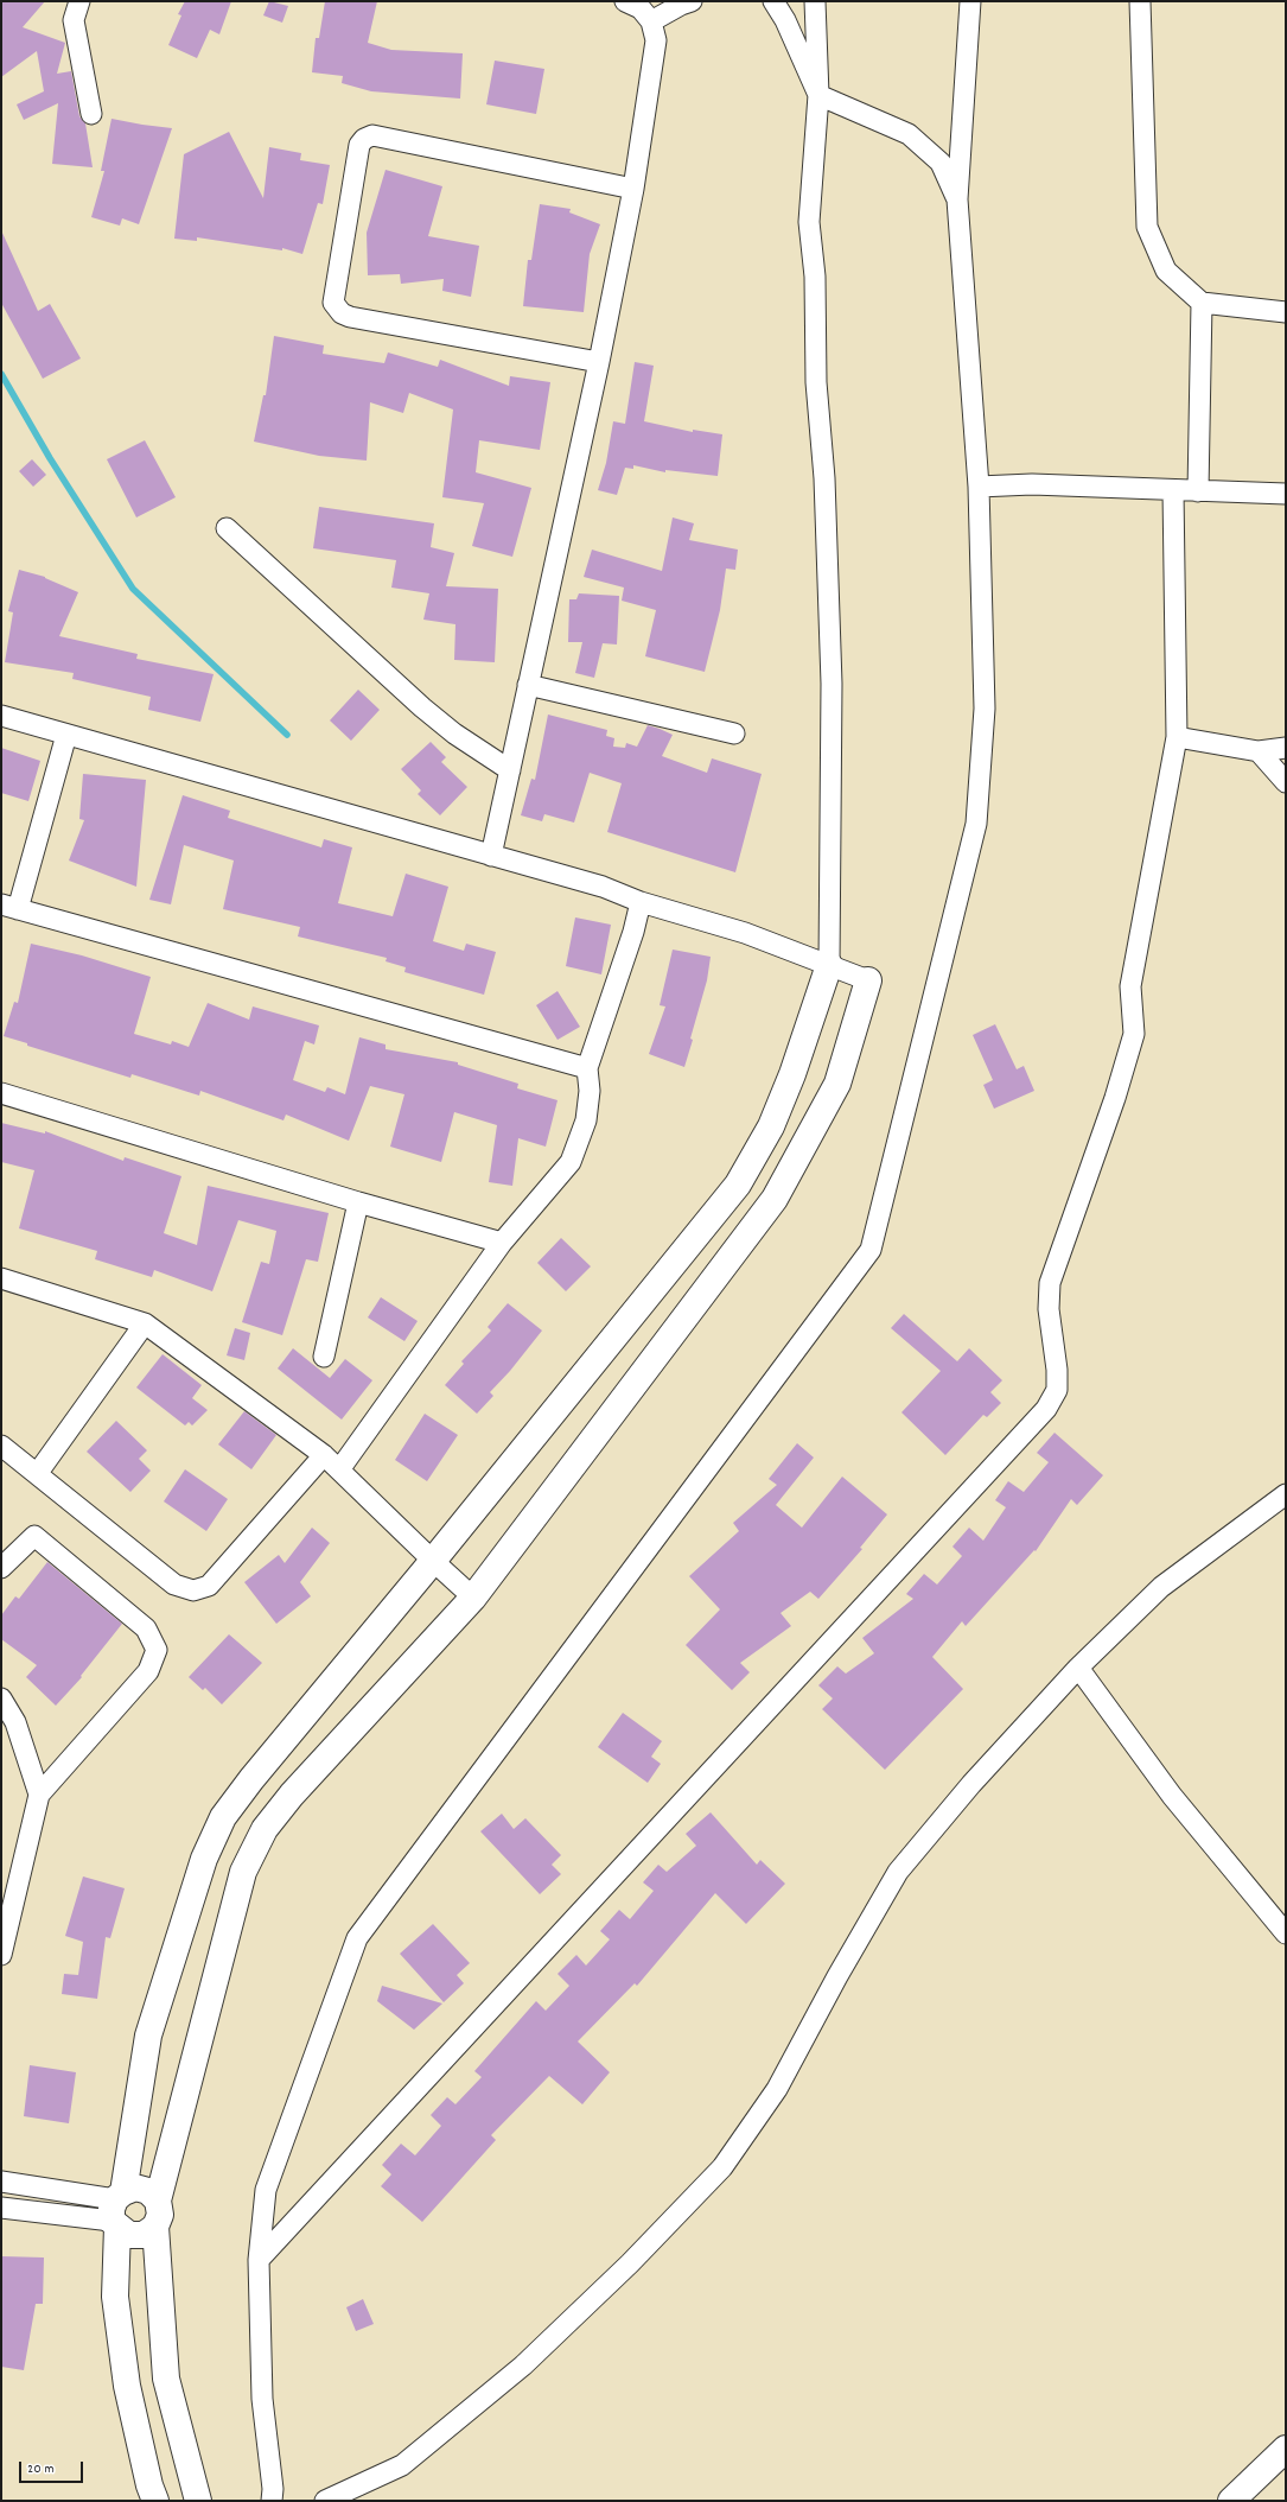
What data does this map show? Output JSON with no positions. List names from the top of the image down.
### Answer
{
  "scale_bar": "20 m"
}
